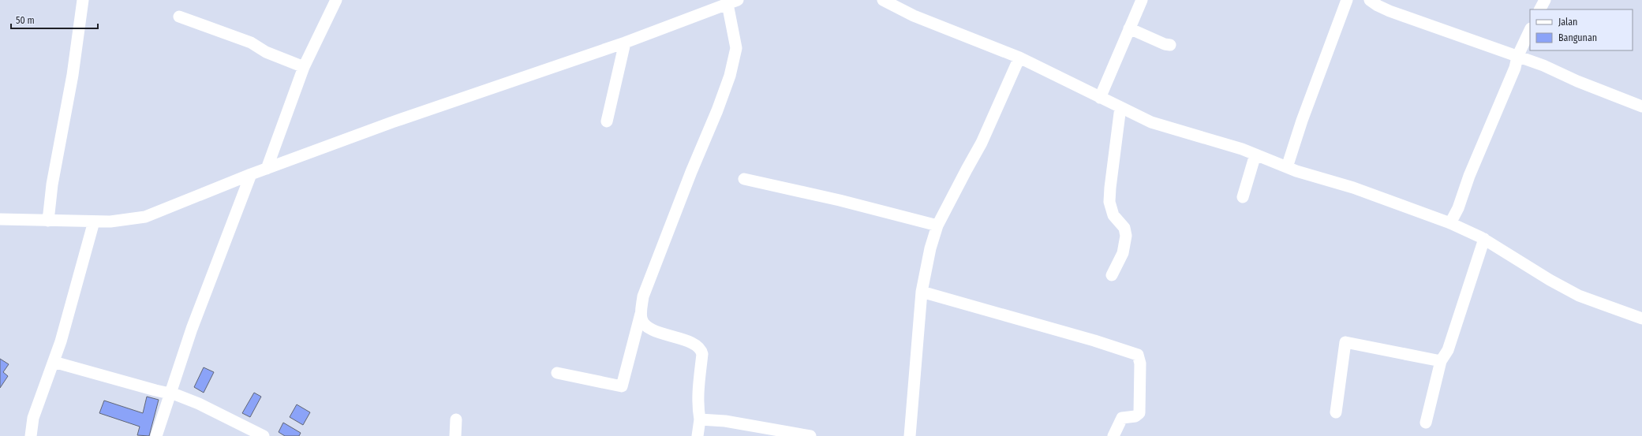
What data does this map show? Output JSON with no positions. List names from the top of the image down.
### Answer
{
  "legend": ["Jalan", "Bangunan"],
  "scale_bar": "50 m"
}
